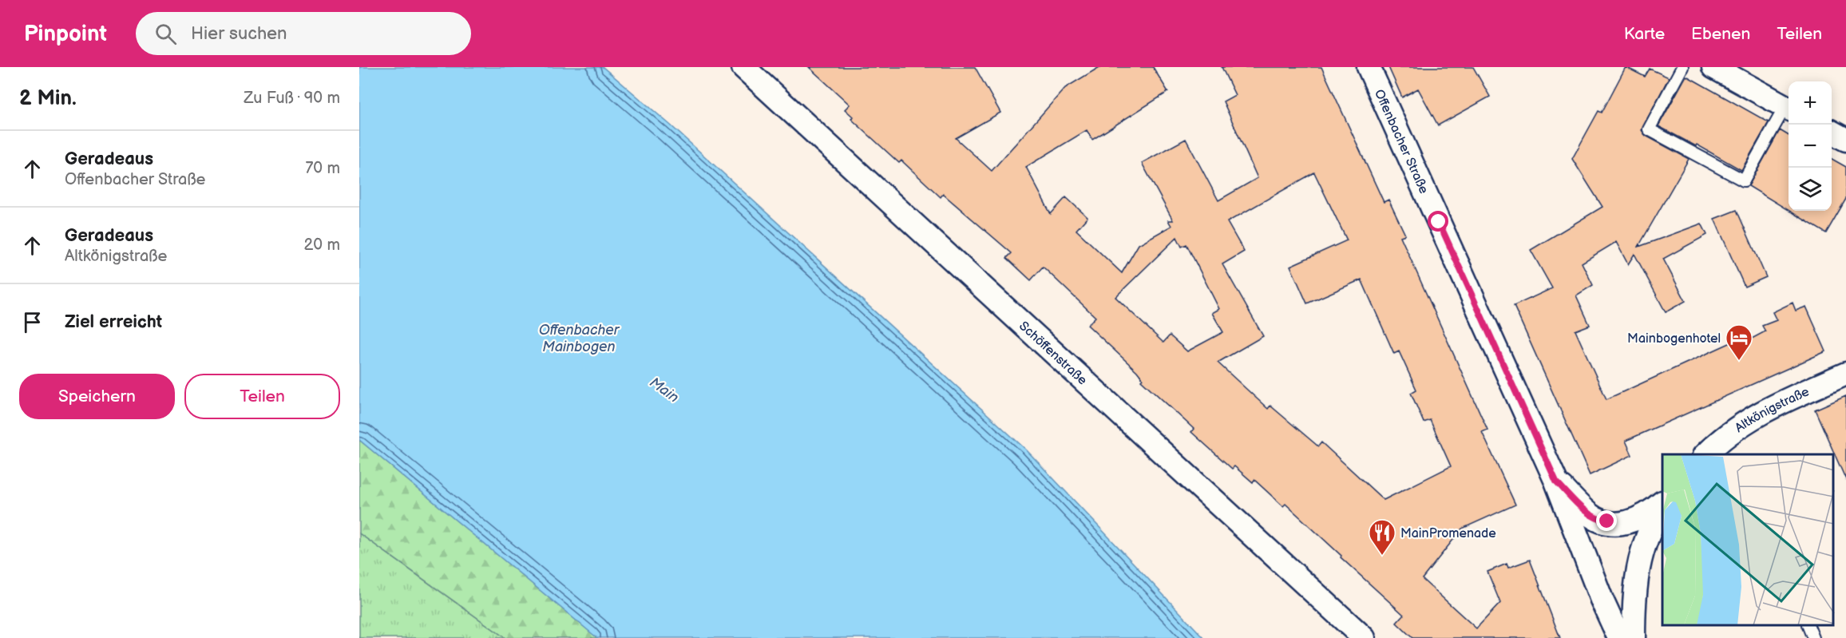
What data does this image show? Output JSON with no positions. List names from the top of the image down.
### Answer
{
  "streets": {
    "street": ["Offenbacher Straße", "Schöffenstraße", "Altkönigstraße"]
  },
  "water": ["Offenbacher Mainbogen", "Main"],
  "places": {
    "hotel": ["Mainbogenhotel"],
    "restaurant": ["MainPromenade"]
  },
  "page": {
    "header": "Pinpoint",
    "search": "Hier suchen",
    "nav": ["Karte", "Ebenen", "Teilen"],
    "heading": ["2 Min.", "Zu Fuß · 90 m"],
    "map_buttons": ["+", "−"],
    "list": [
      ["Geradeaus", "Offenbacher Straße", "70 m"],
      ["Geradeaus", "Altkönigstraße", "20 m"],
      "Ziel erreicht"
    ],
    "buttons": ["Speichern", "Teilen"]
  }
}
